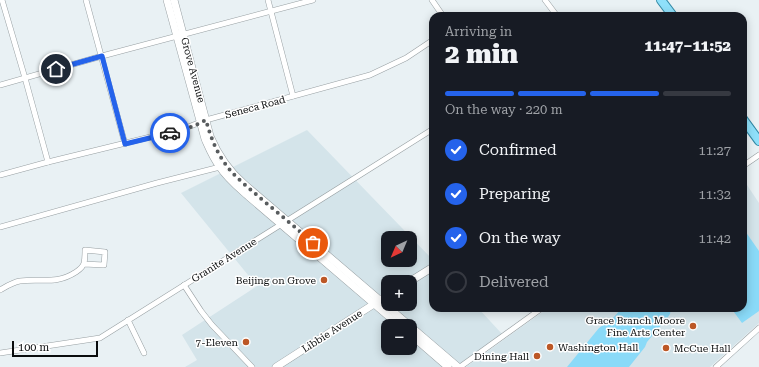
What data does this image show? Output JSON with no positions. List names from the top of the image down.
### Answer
{
  "streets": {
    "street": [
      "Grove Avenue",
      "Seneca Road",
      "Granite Avenue",
      "Libbie Avenue"
    ]
  },
  "crossings": [
    ["Grove Avenue", "Seneca Road"],
    ["Grove Avenue", "Granite Avenue"],
    ["Grove Avenue", "Libbie Avenue"]
  ],
  "places": [
    "Beijing on Grove",
    "Grace Branch Moore Fine Arts Center",
    "7-Eleven",
    "Washington Hall",
    "McCue Hall",
    "Dining Hall"
  ],
  "scale_bar": "100 m",
  "north": "bottom left",
  "page": {
    "heading": ["2 min", "Arriving in", "11:47–11:52"],
    "bar": "On the way · 220 m",
    "list": [
      ["Confirmed", "11:27"],
      ["Preparing", "11:32"],
      ["On the way", "11:42"],
      "Delivered"
    ],
    "map_buttons": ["+", "−"],
    "scale": "100 m"
  }
}
